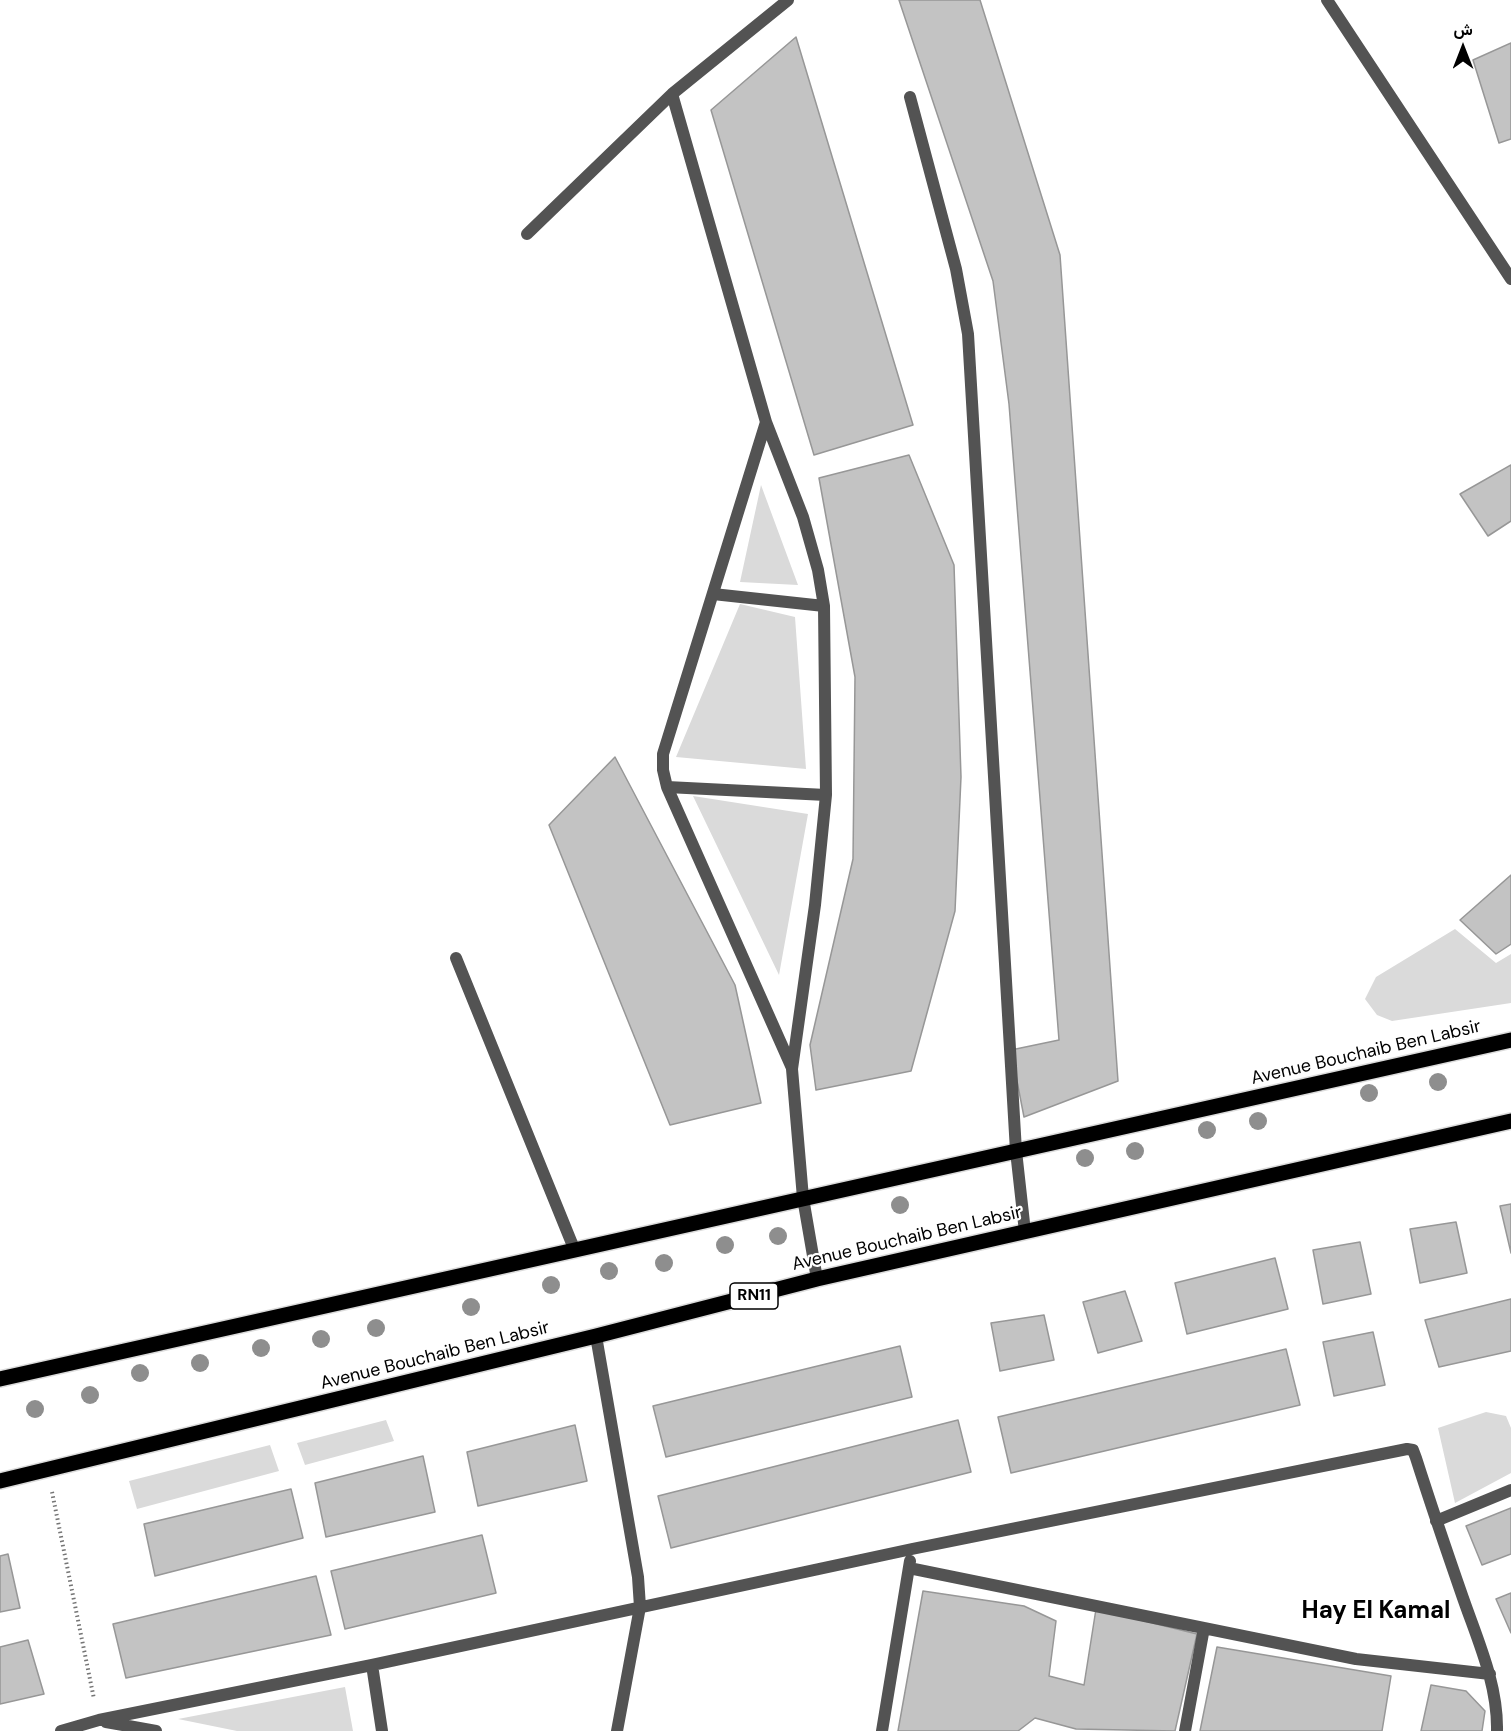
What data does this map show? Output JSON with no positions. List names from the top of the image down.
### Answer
{
  "streets": {
    "main road": ["Avenue Bouchaib Ben Labsir", "RN11"]
  },
  "districts": ["Hay El Kamal"],
  "north": "top"
}
